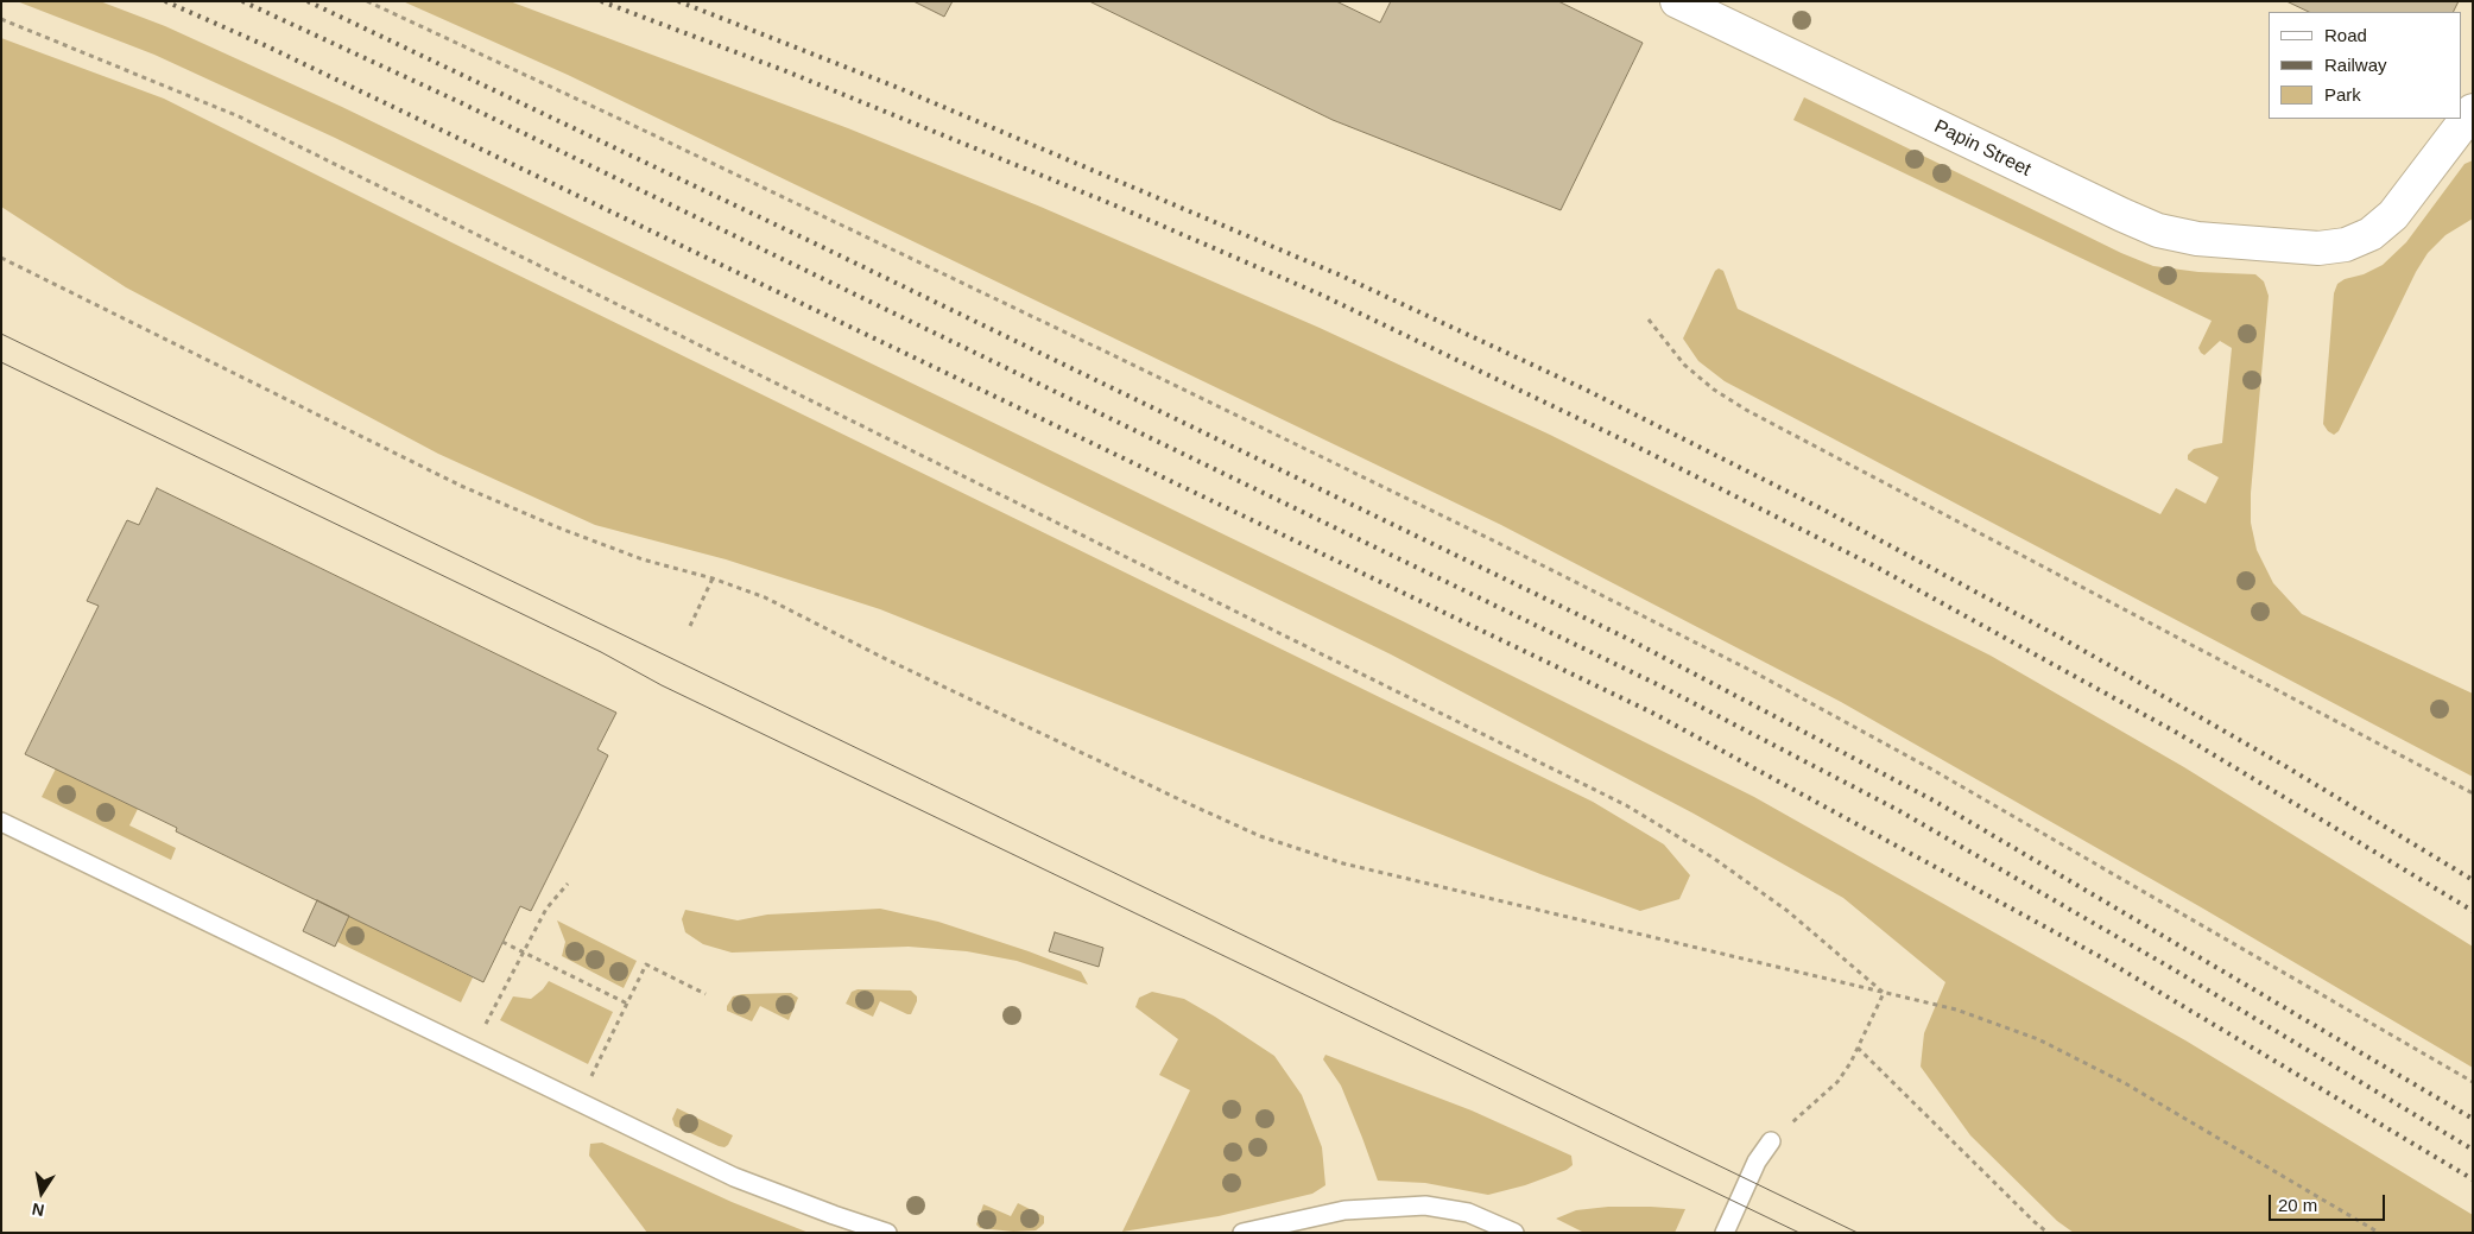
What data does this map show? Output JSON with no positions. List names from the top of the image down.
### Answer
{
  "streets": {
    "street": ["Papin Street"]
  },
  "legend": ["Road", "Railway", "Park"],
  "scale_bar": "20 m",
  "north": "bottom"
}
